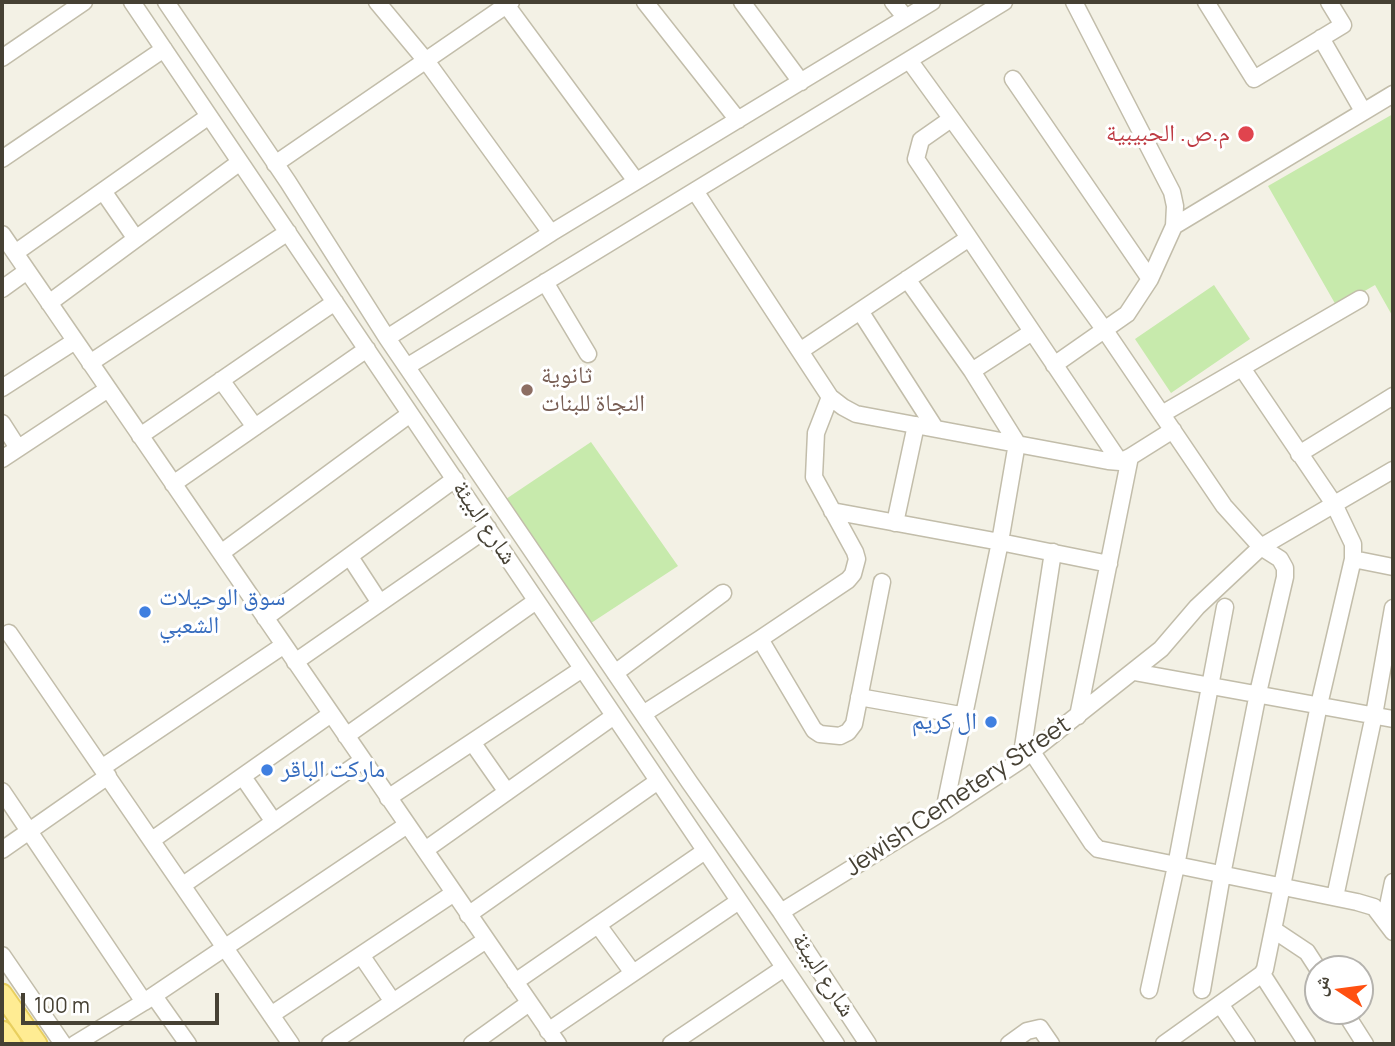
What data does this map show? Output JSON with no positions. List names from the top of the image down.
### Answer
{
  "streets": {
    "street": ["شارع البيئة", "Jewish Cemetery Street"]
  },
  "crossings": [
    ["شارع البيئة", "Jewish Cemetery Street"]
  ],
  "places": [
    "م.ص. الحبيبية",
    "ثانوية النجاة للبنات",
    "سوق الوحيلات الشعبي",
    "ال كريم",
    "ماركت الباقر"
  ],
  "scale_bar": "100 m",
  "north": "left"
}
